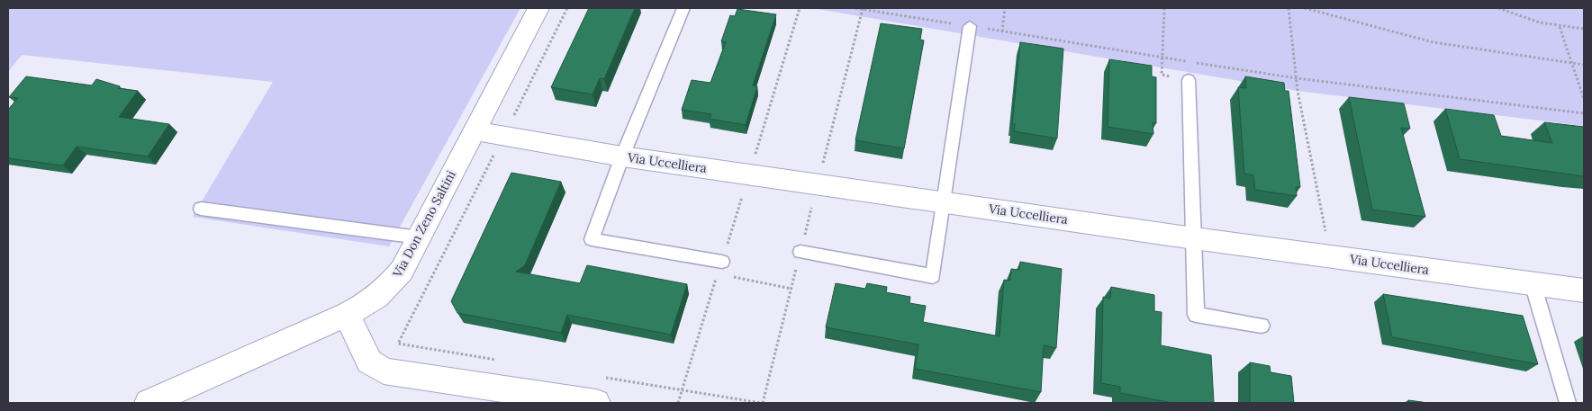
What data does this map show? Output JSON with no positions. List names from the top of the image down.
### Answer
{
  "streets": {
    "street": ["Via Uccelliera", "Via Don Zeno Saltini"]
  },
  "crossings": [
    ["Via Uccelliera", "Via Don Zeno Saltini"]
  ]
}
